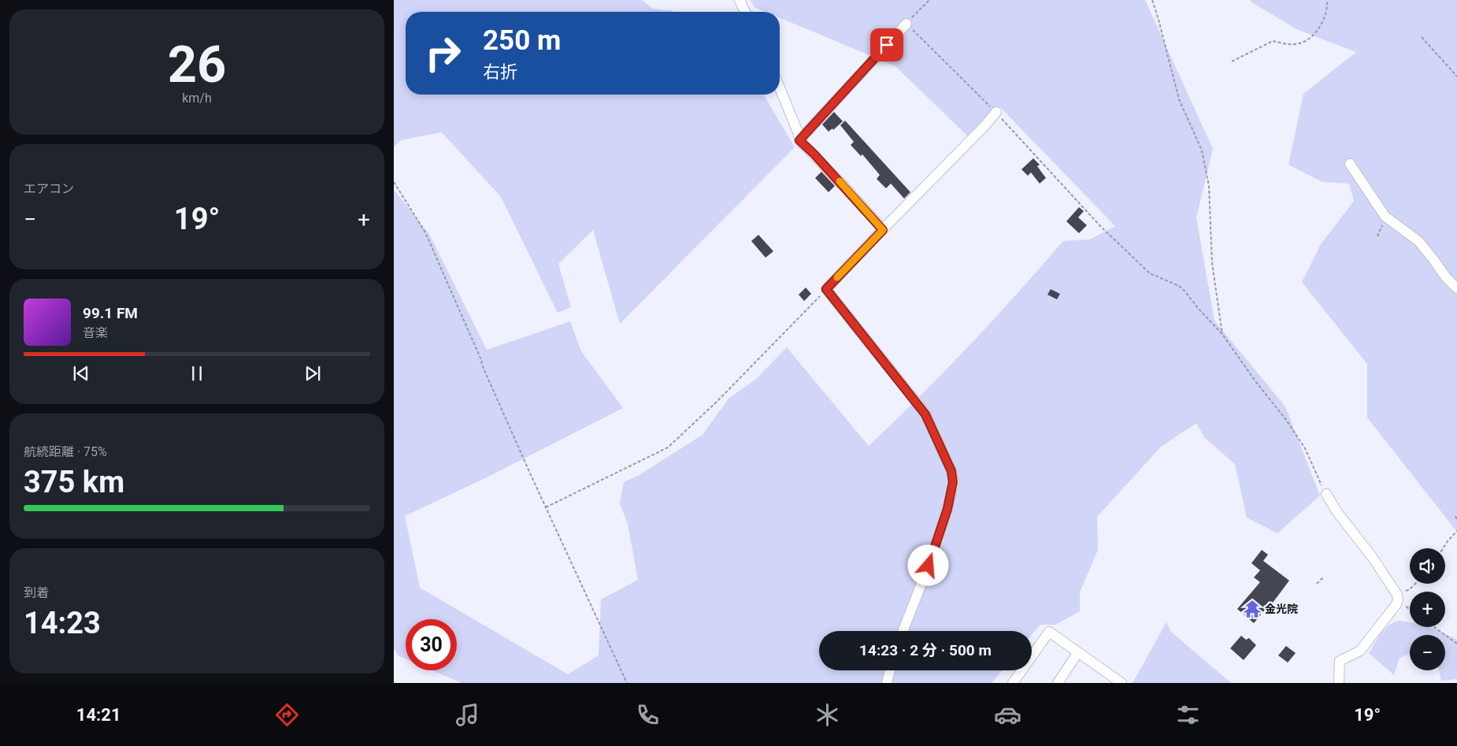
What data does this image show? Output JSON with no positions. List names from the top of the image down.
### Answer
{
  "places": {
    "temple": ["金光院"]
  },
  "page": {
    "tile": [
      ["26", "km/h"],
      "エアコン",
      ["航続距離 · 75%", "375 km"],
      ["到着", "14:23"]
    ],
    "turn": ["250 m", "右折"],
    "heat": ["−", "19°", "+"],
    "song": ["99.1 FM", "音楽"],
    "map_buttons": ["+", "−"],
    "limit": "30",
    "trip": "14:23 · 2 分 · 500 m",
    "tabs": ["14:21", "19°"]
  }
}
